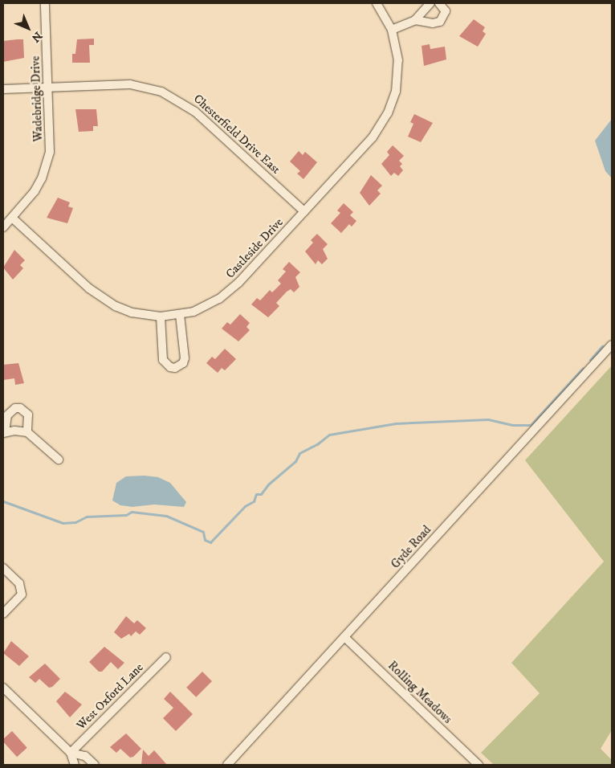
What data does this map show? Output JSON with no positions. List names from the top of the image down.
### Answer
{
  "streets": {
    "street": [
      "Wadebridge Drive",
      "Chesterfield Drive East",
      "Castleside Drive",
      "Gyde Road",
      "Rolling Meadows",
      "West Oxford Lane"
    ]
  },
  "crossings": [
    ["Wadebridge Drive", "Chesterfield Drive East"],
    ["Wadebridge Drive", "Castleside Drive"],
    ["Chesterfield Drive East", "Castleside Drive"],
    ["Gyde Road", "Rolling Meadows"]
  ],
  "north": "bottom right"
}
